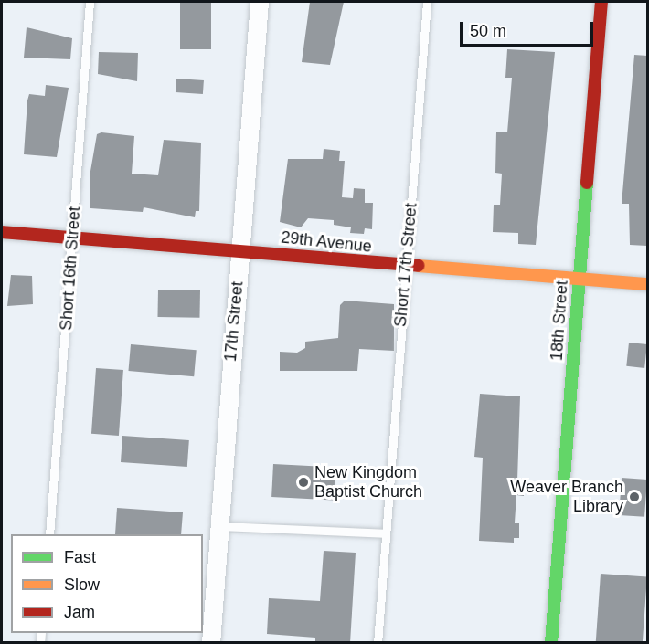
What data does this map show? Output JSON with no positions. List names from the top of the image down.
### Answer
{
  "streets": {
    "street": ["29th Avenue", "18th Street", "17th Street"],
    "lane": ["Short 17th Street", "Short 16th Street"]
  },
  "crossings": [
    ["29th Avenue", "Short 17th Street"],
    ["29th Avenue", "Short 16th Street"],
    ["29th Avenue", "18th Street"],
    ["29th Avenue", "17th Street"]
  ],
  "places": ["New Kingdom Baptist Church", "Weaver Branch Library"],
  "legend": ["Fast", "Slow", "Jam"],
  "scale_bar": "50 m"
}
